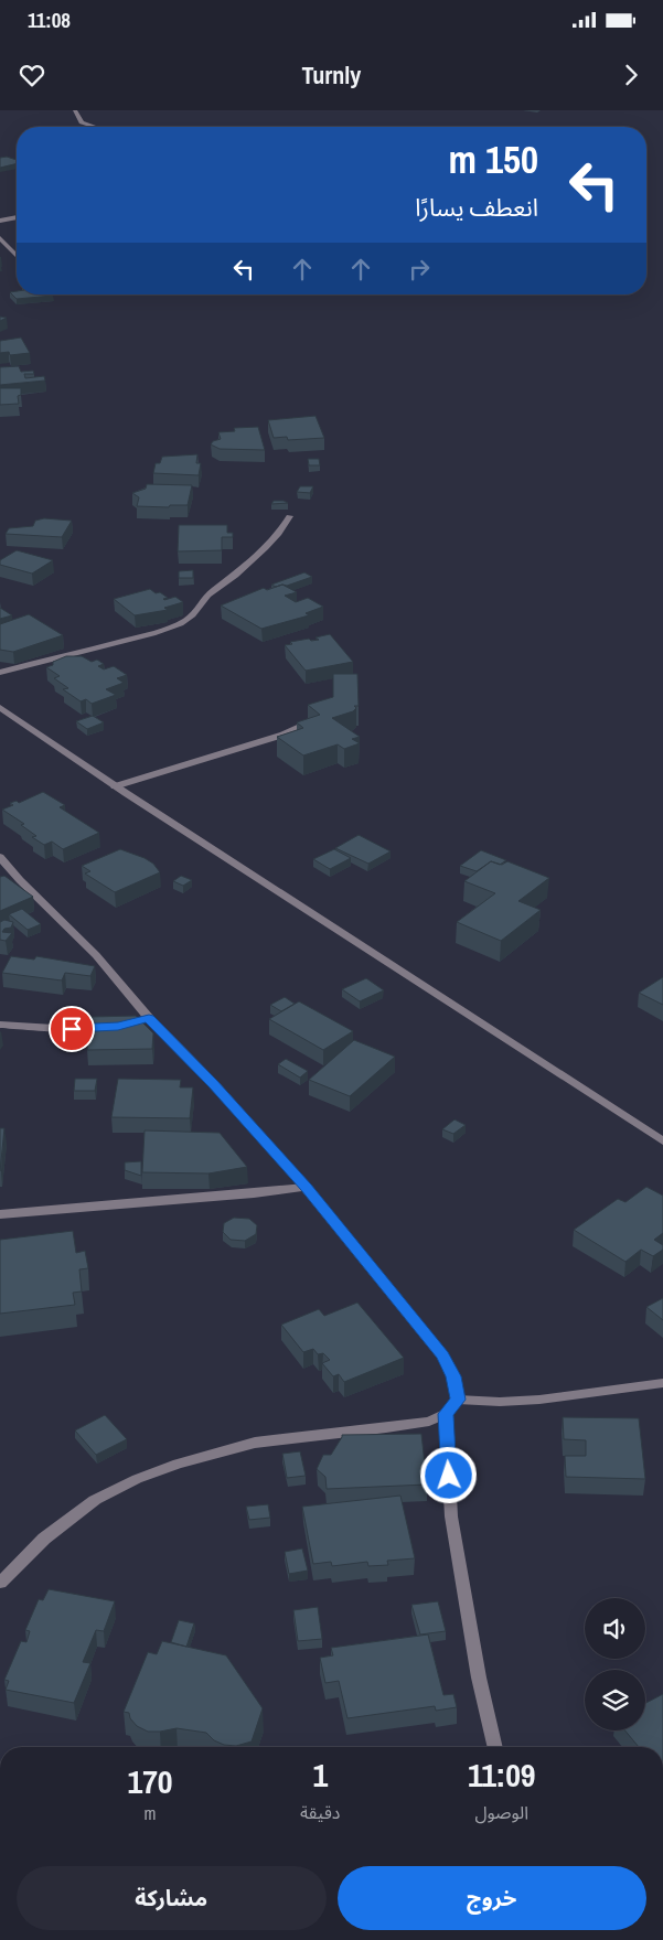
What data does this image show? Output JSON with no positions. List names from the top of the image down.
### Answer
{
  "page": {
    "status": "11:08",
    "header": "Turnly",
    "turn": ["150 m", "انعطف يسارًا"],
    "eta": [
      "11:09",
      "الوصول",
      "1",
      "دقيقة",
      "170",
      "m"
    ],
    "buttons": ["خروج", "مشاركة"]
  }
}
